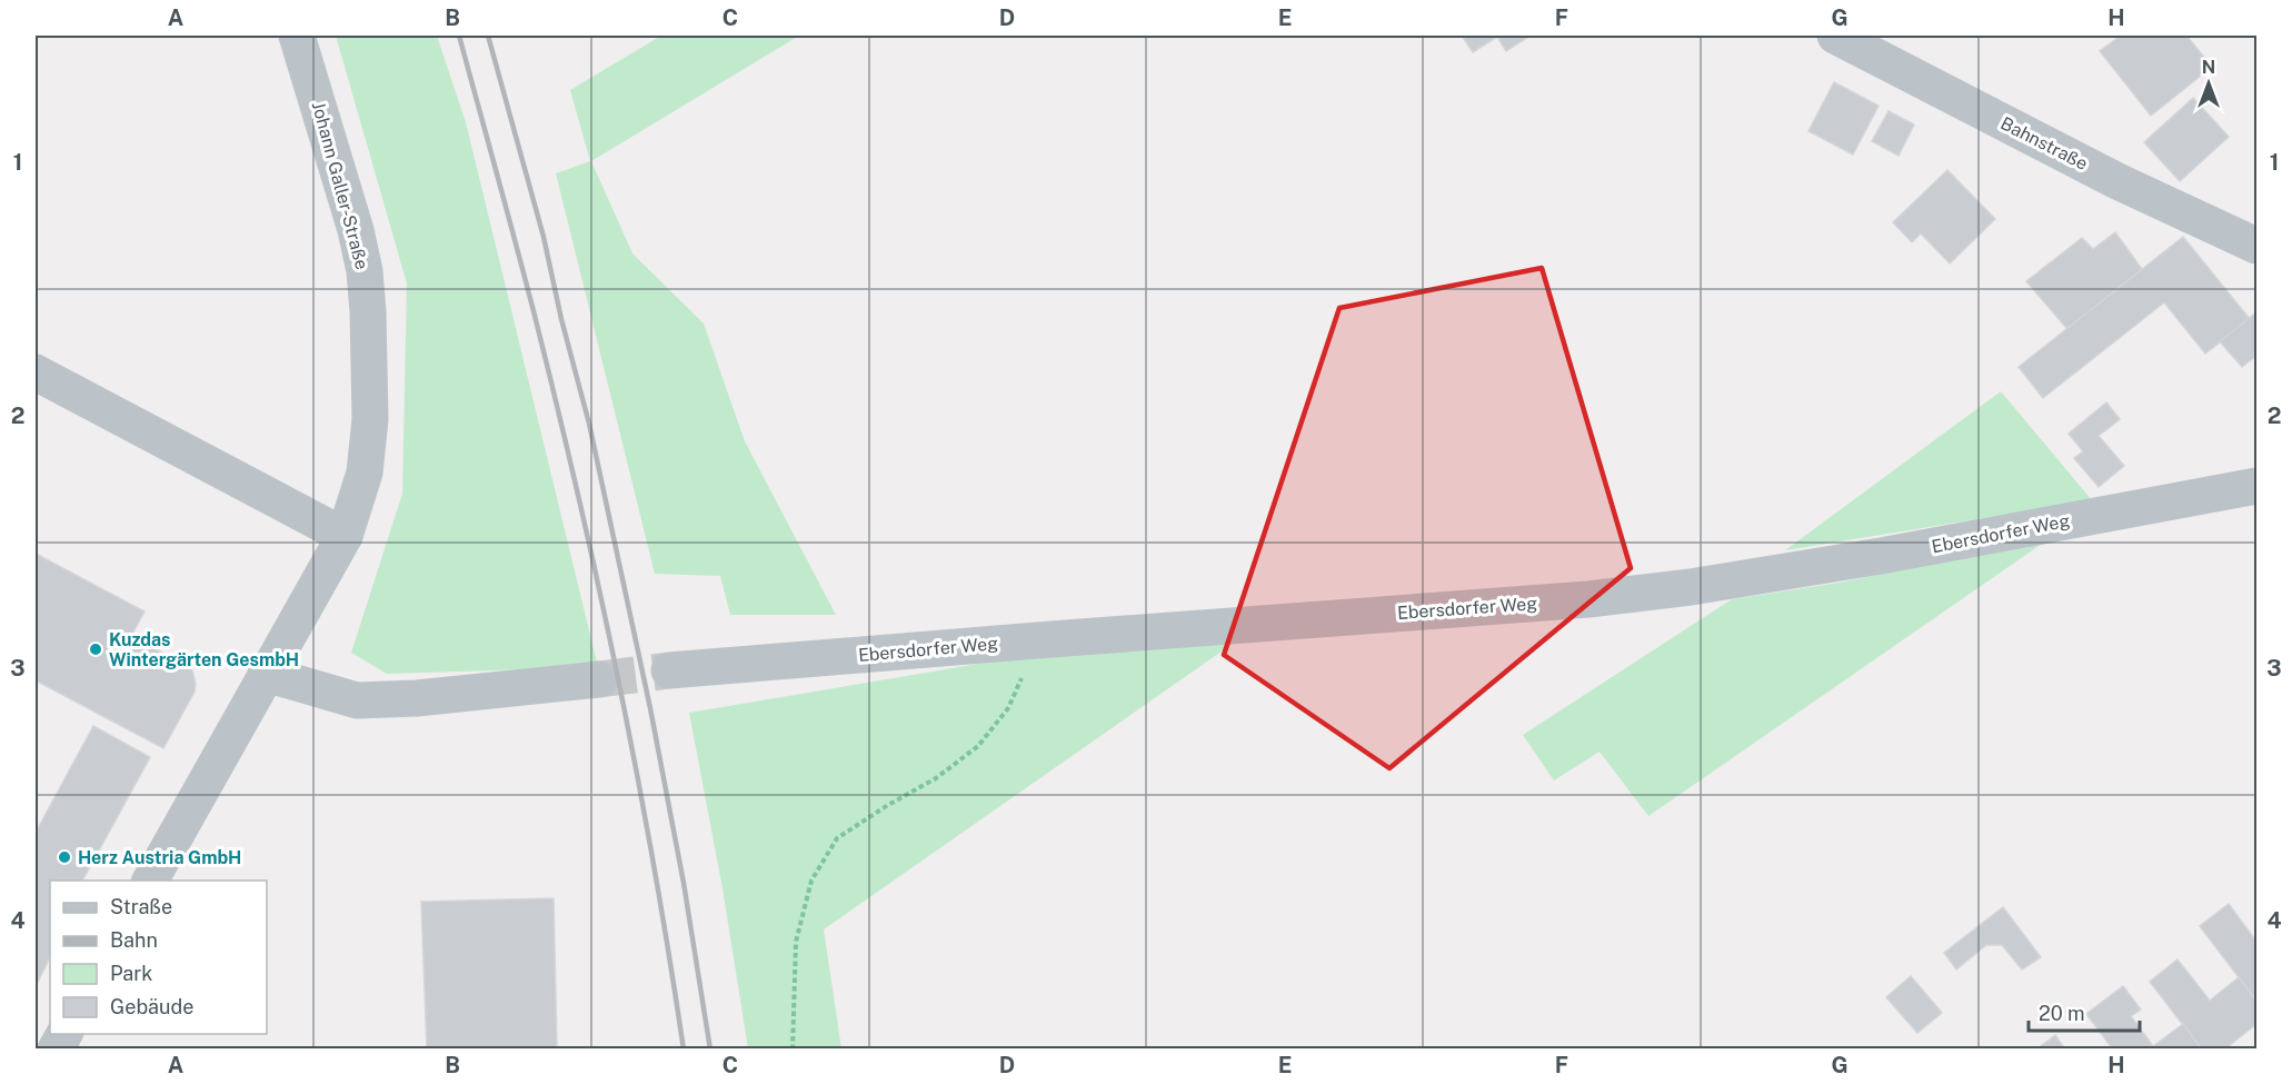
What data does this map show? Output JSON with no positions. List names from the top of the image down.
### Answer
{
  "streets": {
    "street": ["Bahnstraße", "Johann Galler-Straße", "Ebersdorfer Weg"]
  },
  "places": ["Kuzdas Wintergärten GesmbH", "Herz Austria GmbH"],
  "legend": [
    "Straße",
    "Bahn",
    "Park",
    "Gebäude"
  ],
  "scale_bar": "20 m",
  "north": "top",
  "grid": {
    "columns": [
      "A",
      "B",
      "C",
      "D",
      "E",
      "F",
      "G",
      "H"
    ],
    "rows": [
      "1",
      "2",
      "3",
      "4"
    ]
  }
}
